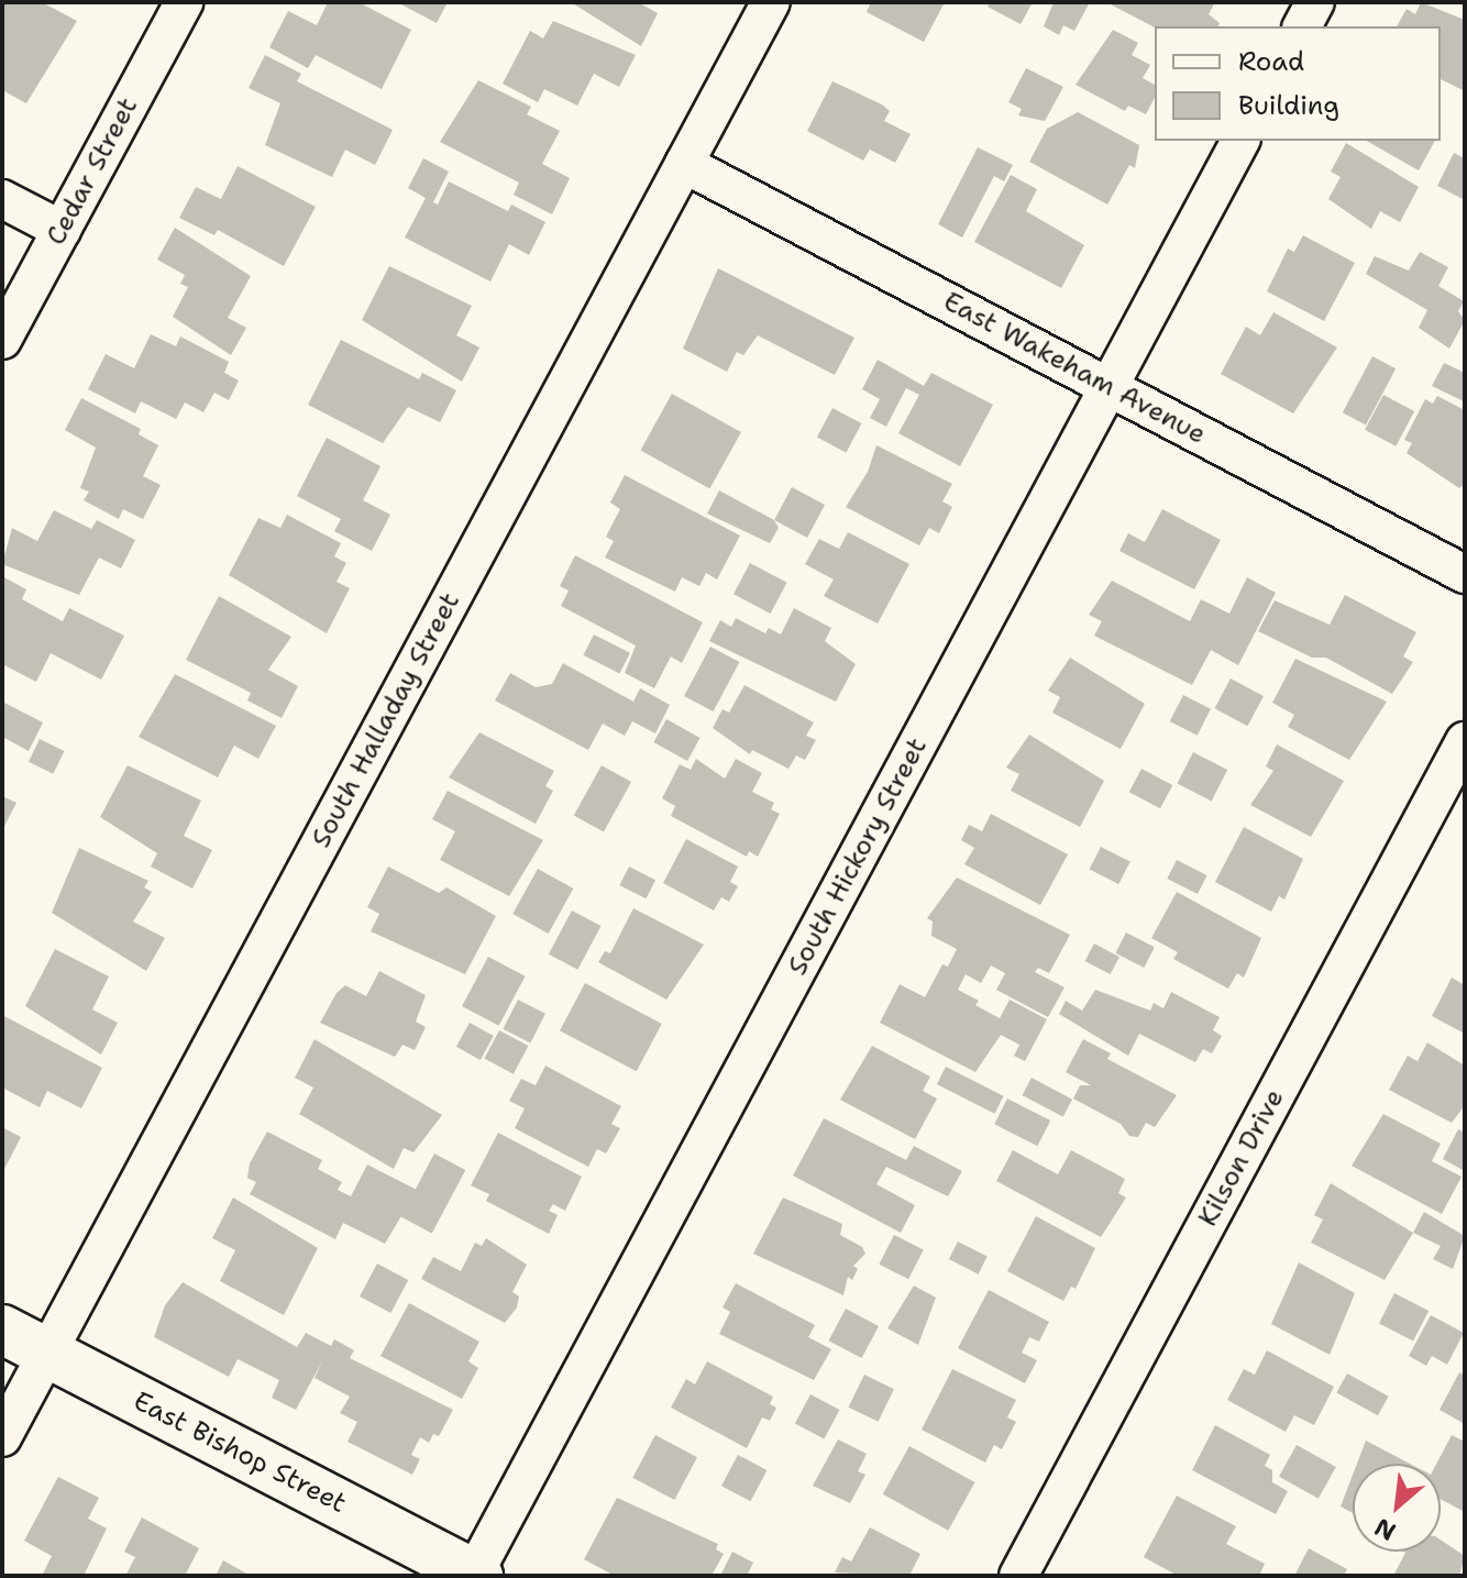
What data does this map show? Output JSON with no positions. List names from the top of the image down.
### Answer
{
  "streets": {
    "street": [
      "Cedar Street",
      "East Wakeham Avenue",
      "South Halladay Street",
      "South Hickory Street",
      "Kilson Drive",
      "East Bishop Street"
    ]
  },
  "crossings": [
    ["East Wakeham Avenue", "South Halladay Street"],
    ["East Wakeham Avenue", "South Hickory Street"],
    ["South Halladay Street", "East Bishop Street"],
    ["South Hickory Street", "East Bishop Street"]
  ],
  "legend": ["Road", "Building"],
  "north": "bottom left"
}
